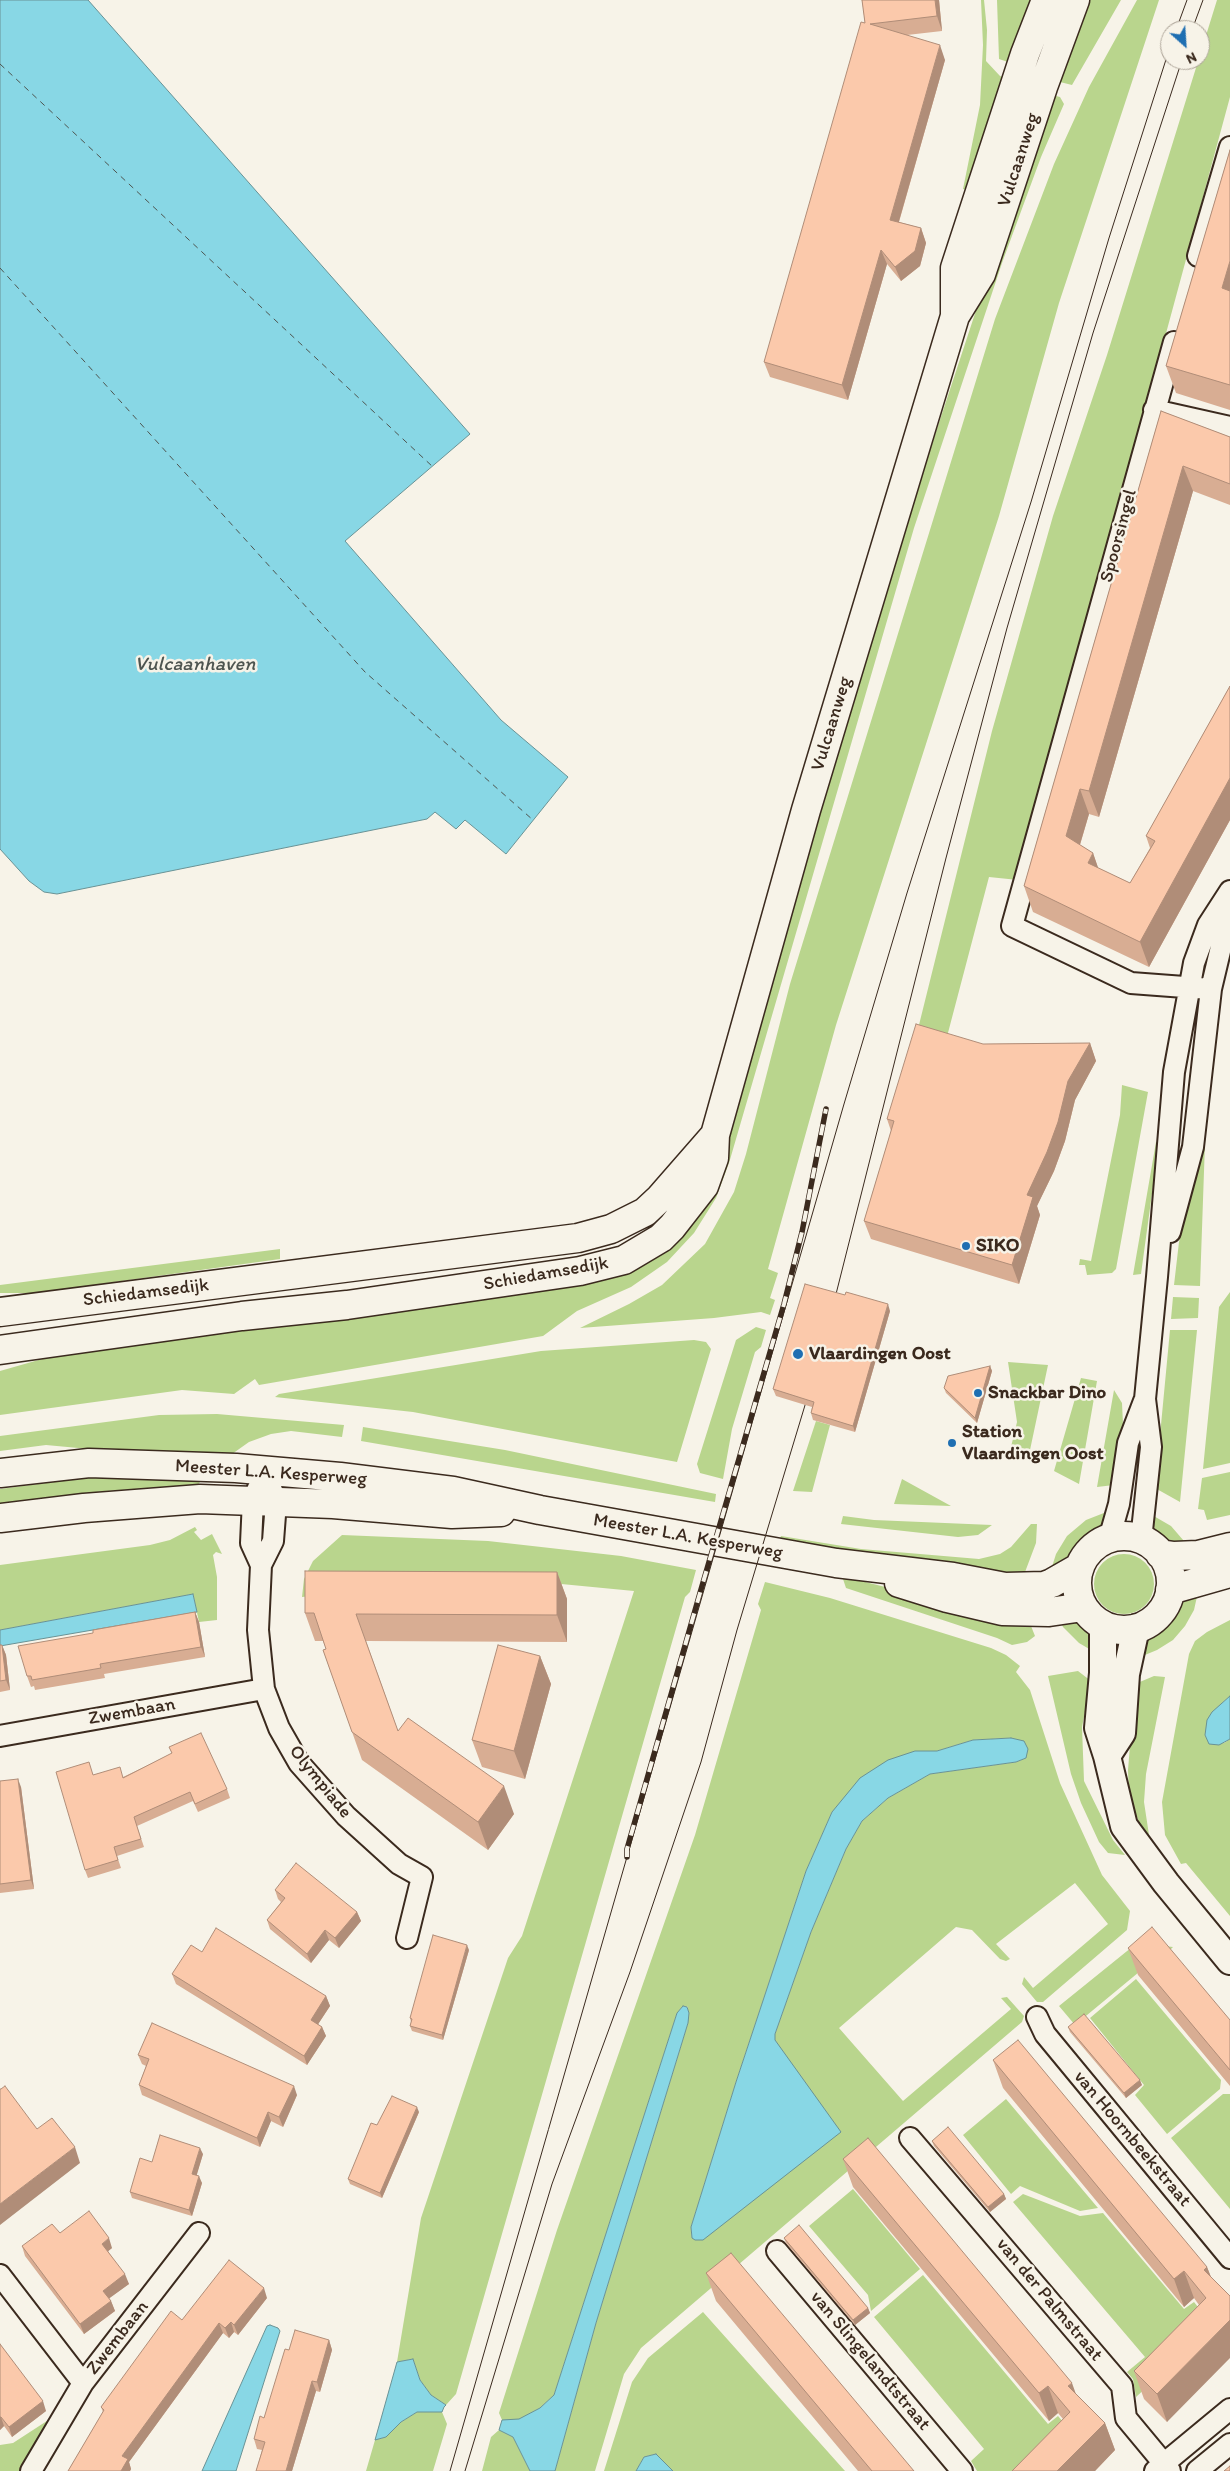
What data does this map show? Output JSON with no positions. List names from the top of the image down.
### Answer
{
  "streets": {
    "main road": ["Vulcaanweg", "Schiedamsedijk", "Meester L.A. Kesperweg"],
    "street": [
      "Spoorsingel",
      "Zwembaan",
      "Olympiade",
      "van Hoornbeekstraat",
      "van der Palmstraat",
      "van Slingelandtstraat"
    ]
  },
  "crossings": [
    ["Vulcaanweg", "Schiedamsedijk"],
    ["Meester L.A. Kesperweg", "Olympiade"],
    ["Zwembaan", "Olympiade"]
  ],
  "water": ["Vulcaanhaven"],
  "places": [
    "SIKO",
    "Vlaardingen Oost",
    "Snackbar Dino",
    "Station Vlaardingen Oost"
  ],
  "north": "bottom right"
}
